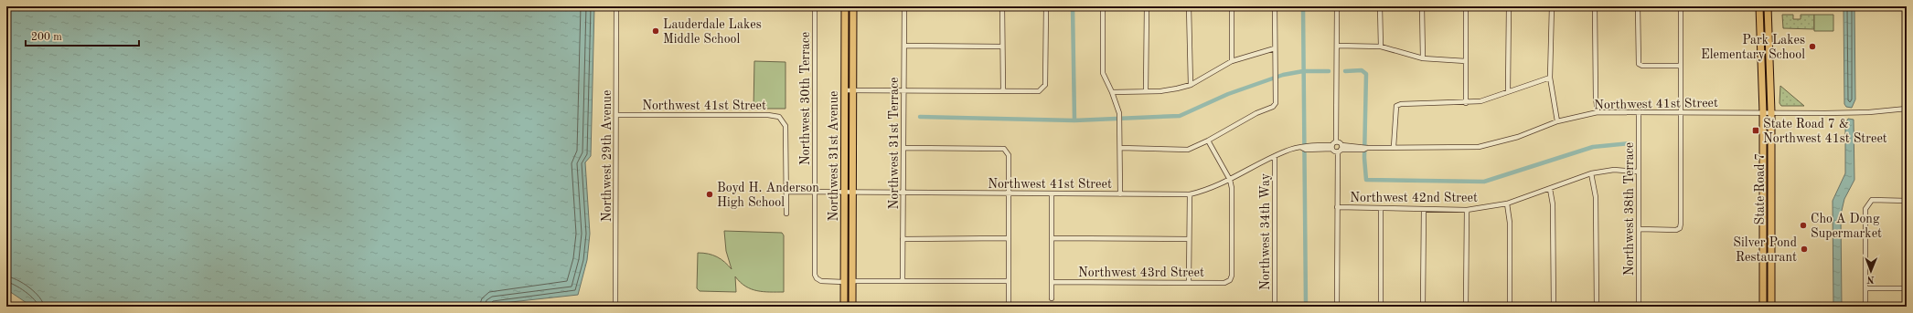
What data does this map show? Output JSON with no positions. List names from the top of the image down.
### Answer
{
  "streets": {
    "main road": ["Northwest 31st Avenue", "State Road 7"],
    "street": [
      "Northwest 30th Terrace",
      "Northwest 41st Street",
      "Northwest 31st Terrace",
      "Northwest 29th Avenue",
      "Northwest 42nd Street",
      "Northwest 38th Terrace",
      "Northwest 34th Way",
      "Northwest 43rd Street"
    ]
  },
  "crossings": [
    ["Northwest 30th Terrace", "Northwest 41st Street"],
    ["Northwest 30th Terrace", "Northwest 31st Avenue"],
    ["Northwest 41st Street", "Northwest 31st Terrace"],
    ["Northwest 41st Street", "Northwest 29th Avenue"],
    ["Northwest 41st Street", "Northwest 31st Avenue"],
    ["Northwest 41st Street", "State Road 7"],
    ["Northwest 41st Street", "Northwest 38th Terrace"],
    ["Northwest 41st Street", "Northwest 34th Way"],
    ["Northwest 41st Street", "Northwest 43rd Street"],
    ["Northwest 42nd Street", "Northwest 38th Terrace"]
  ],
  "places": {
    "other": [
      "Lauderdale Lakes Middle School",
      "Park Lakes Elementary School",
      "Boyd H. Anderson High School",
      "Cho A Dong Supermarket",
      "Silver Pond Restaurant"
    ],
    "transit": ["State Road 7 & Northwest 41st Street"]
  },
  "scale_bar": "200 m",
  "north": "bottom"
}
